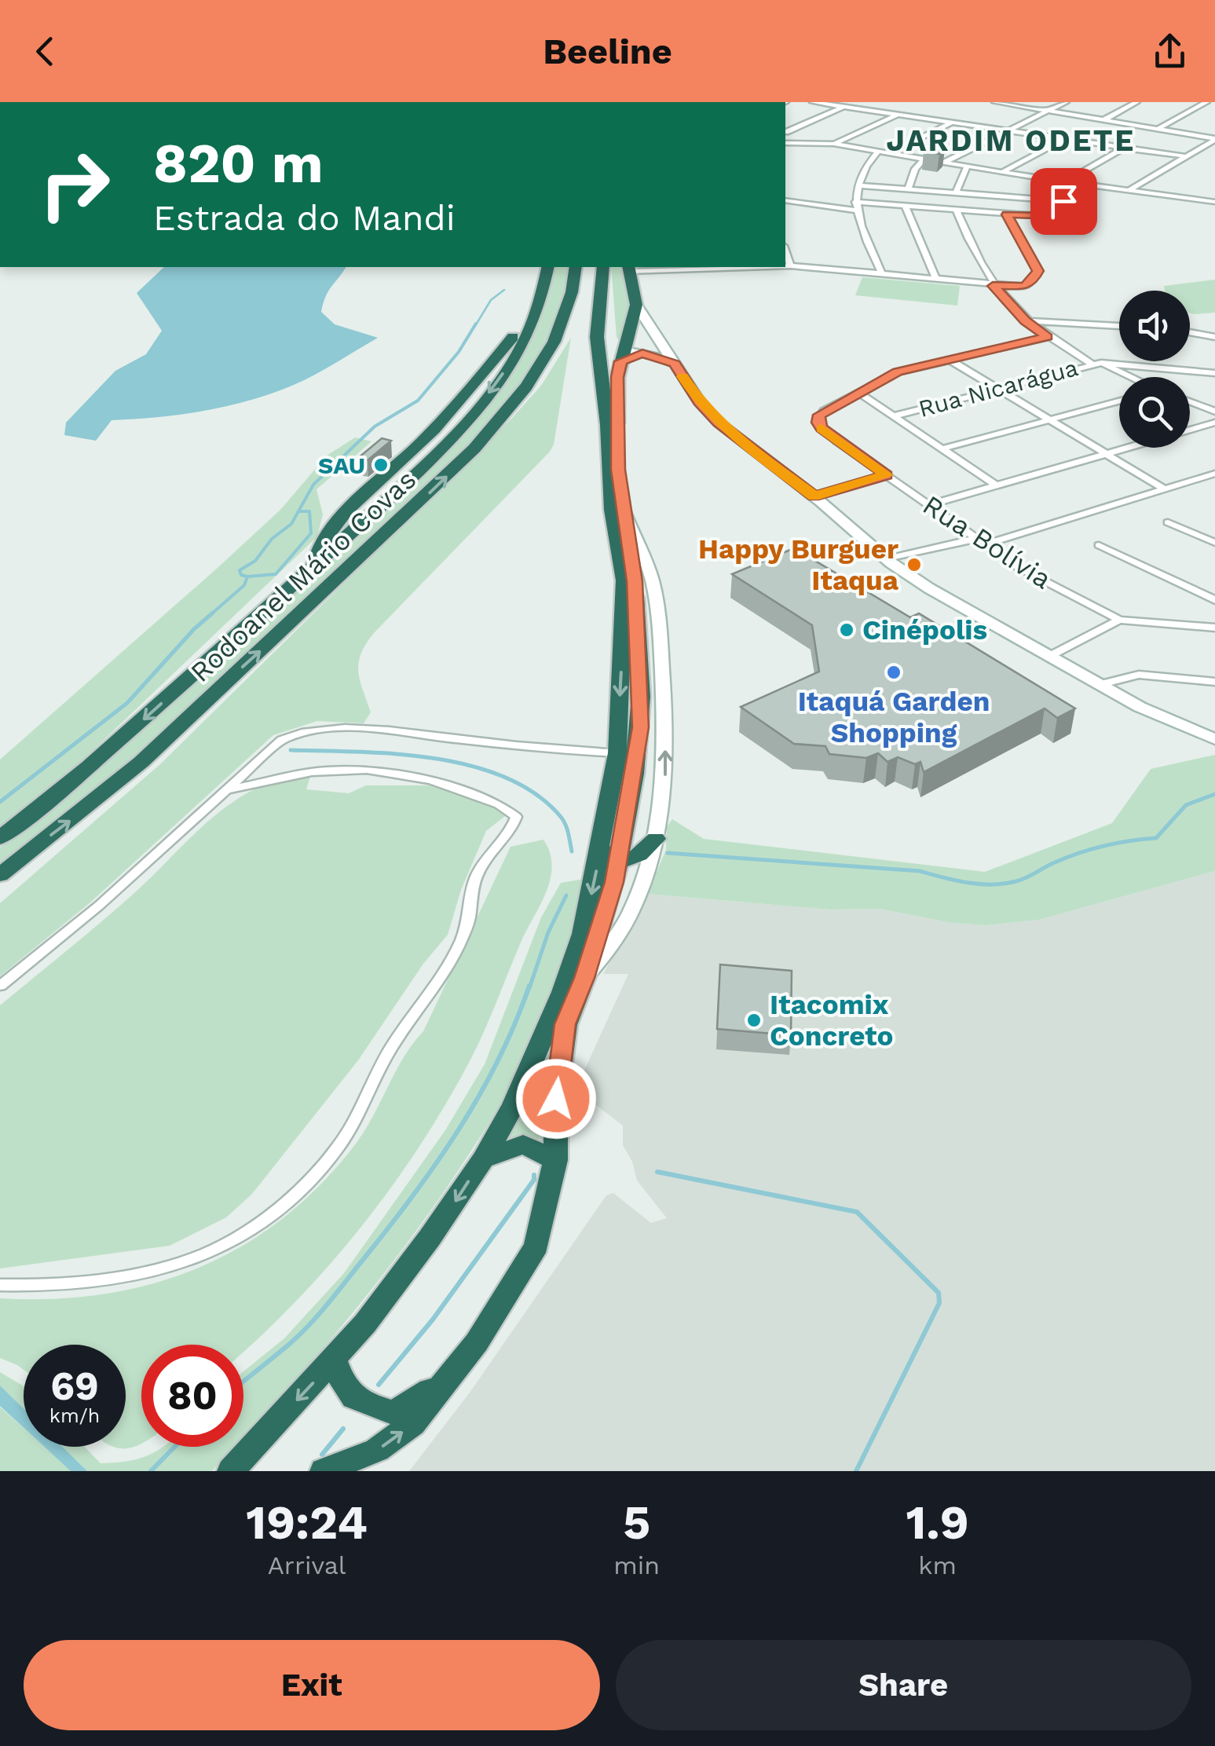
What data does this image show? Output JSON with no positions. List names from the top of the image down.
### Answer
{
  "streets": {
    "highway": ["Rodoanel Mário Covas"],
    "street": ["Rua Nicarágua", "Rua Bolívia"]
  },
  "districts": ["JARDIM ODETE"],
  "places": [
    "SAU",
    "Happy Burguer Itaqua",
    "Cinépolis",
    "Itaquá Garden Shopping",
    "Itacomix Concreto"
  ],
  "page": {
    "header": "Beeline",
    "turn": ["820 m", "Estrada do Mandi"],
    "speed": "69 km/h",
    "limit": "80",
    "eta": [
      "19:24",
      "Arrival",
      "5",
      "min",
      "1.9",
      "km"
    ],
    "buttons": ["Exit", "Share"]
  }
}
